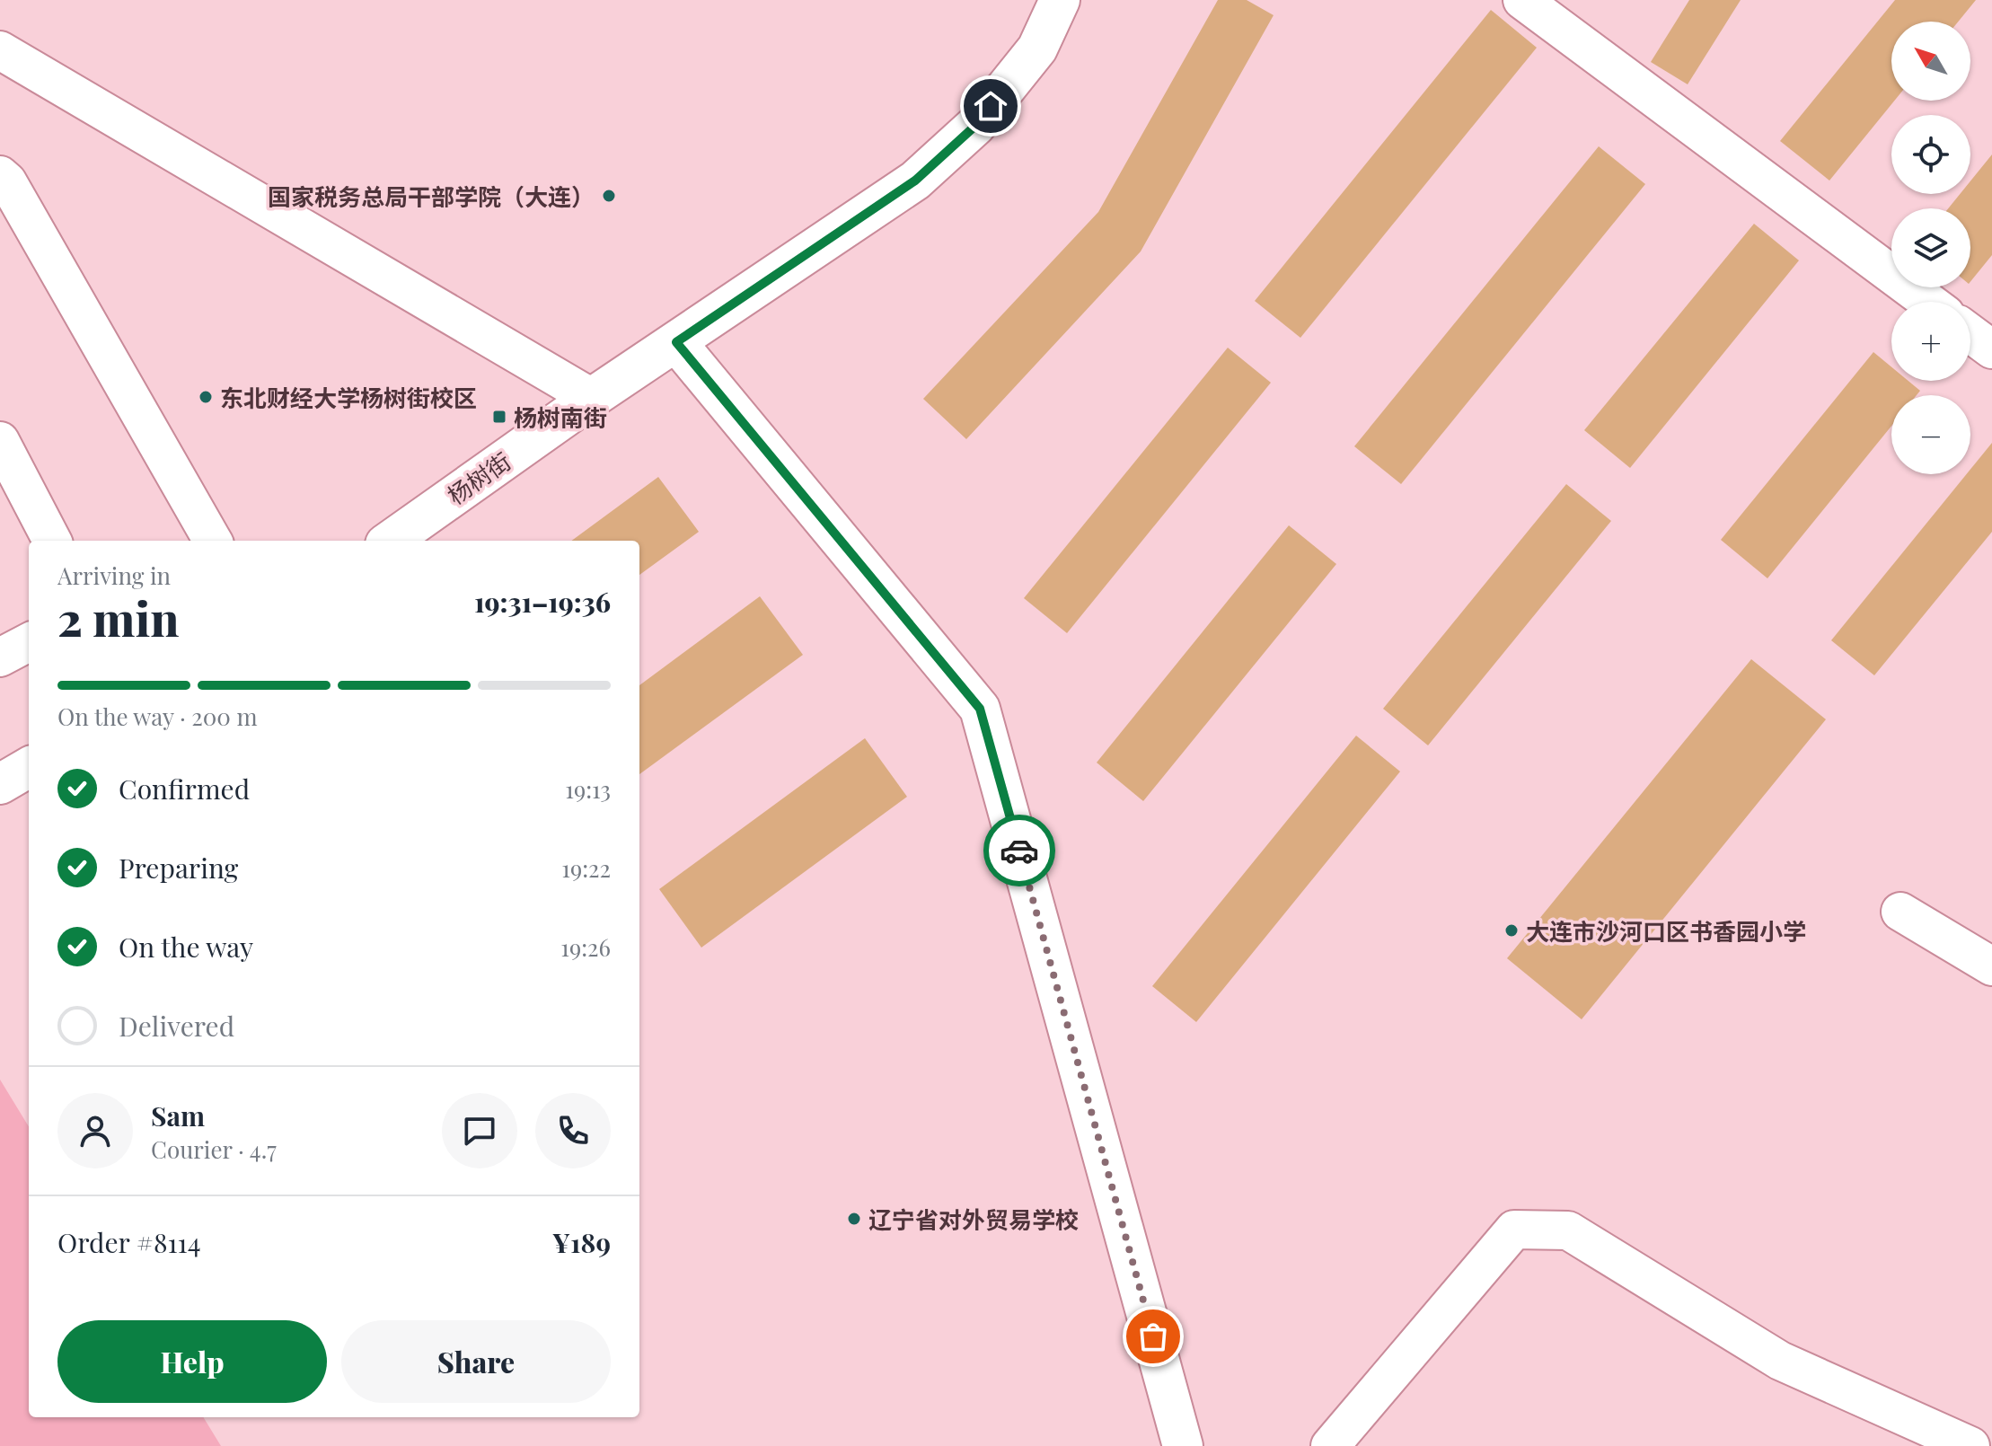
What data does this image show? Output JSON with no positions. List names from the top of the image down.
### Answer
{
  "streets": {
    "street": ["杨树街"]
  },
  "places": {
    "other": [
      "国家税务总局干部学院（大连）",
      "东北财经大学杨树街校区",
      "大连市沙河口区书香园小学",
      "辽宁省对外贸易学校"
    ],
    "transit": ["杨树南街"]
  },
  "north": "top left",
  "page": {
    "map_buttons": ["+", "−"],
    "heading": ["2 min", "Arriving in", "19:31–19:36"],
    "panel": [
      "Sam",
      "Courier · 4.7",
      "Order #8114",
      "¥189"
    ],
    "bar": "On the way · 200 m",
    "list": [
      ["Confirmed", "19:13"],
      ["Preparing", "19:22"],
      ["On the way", "19:26"],
      "Delivered"
    ],
    "buttons": ["Help", "Share"]
  }
}
